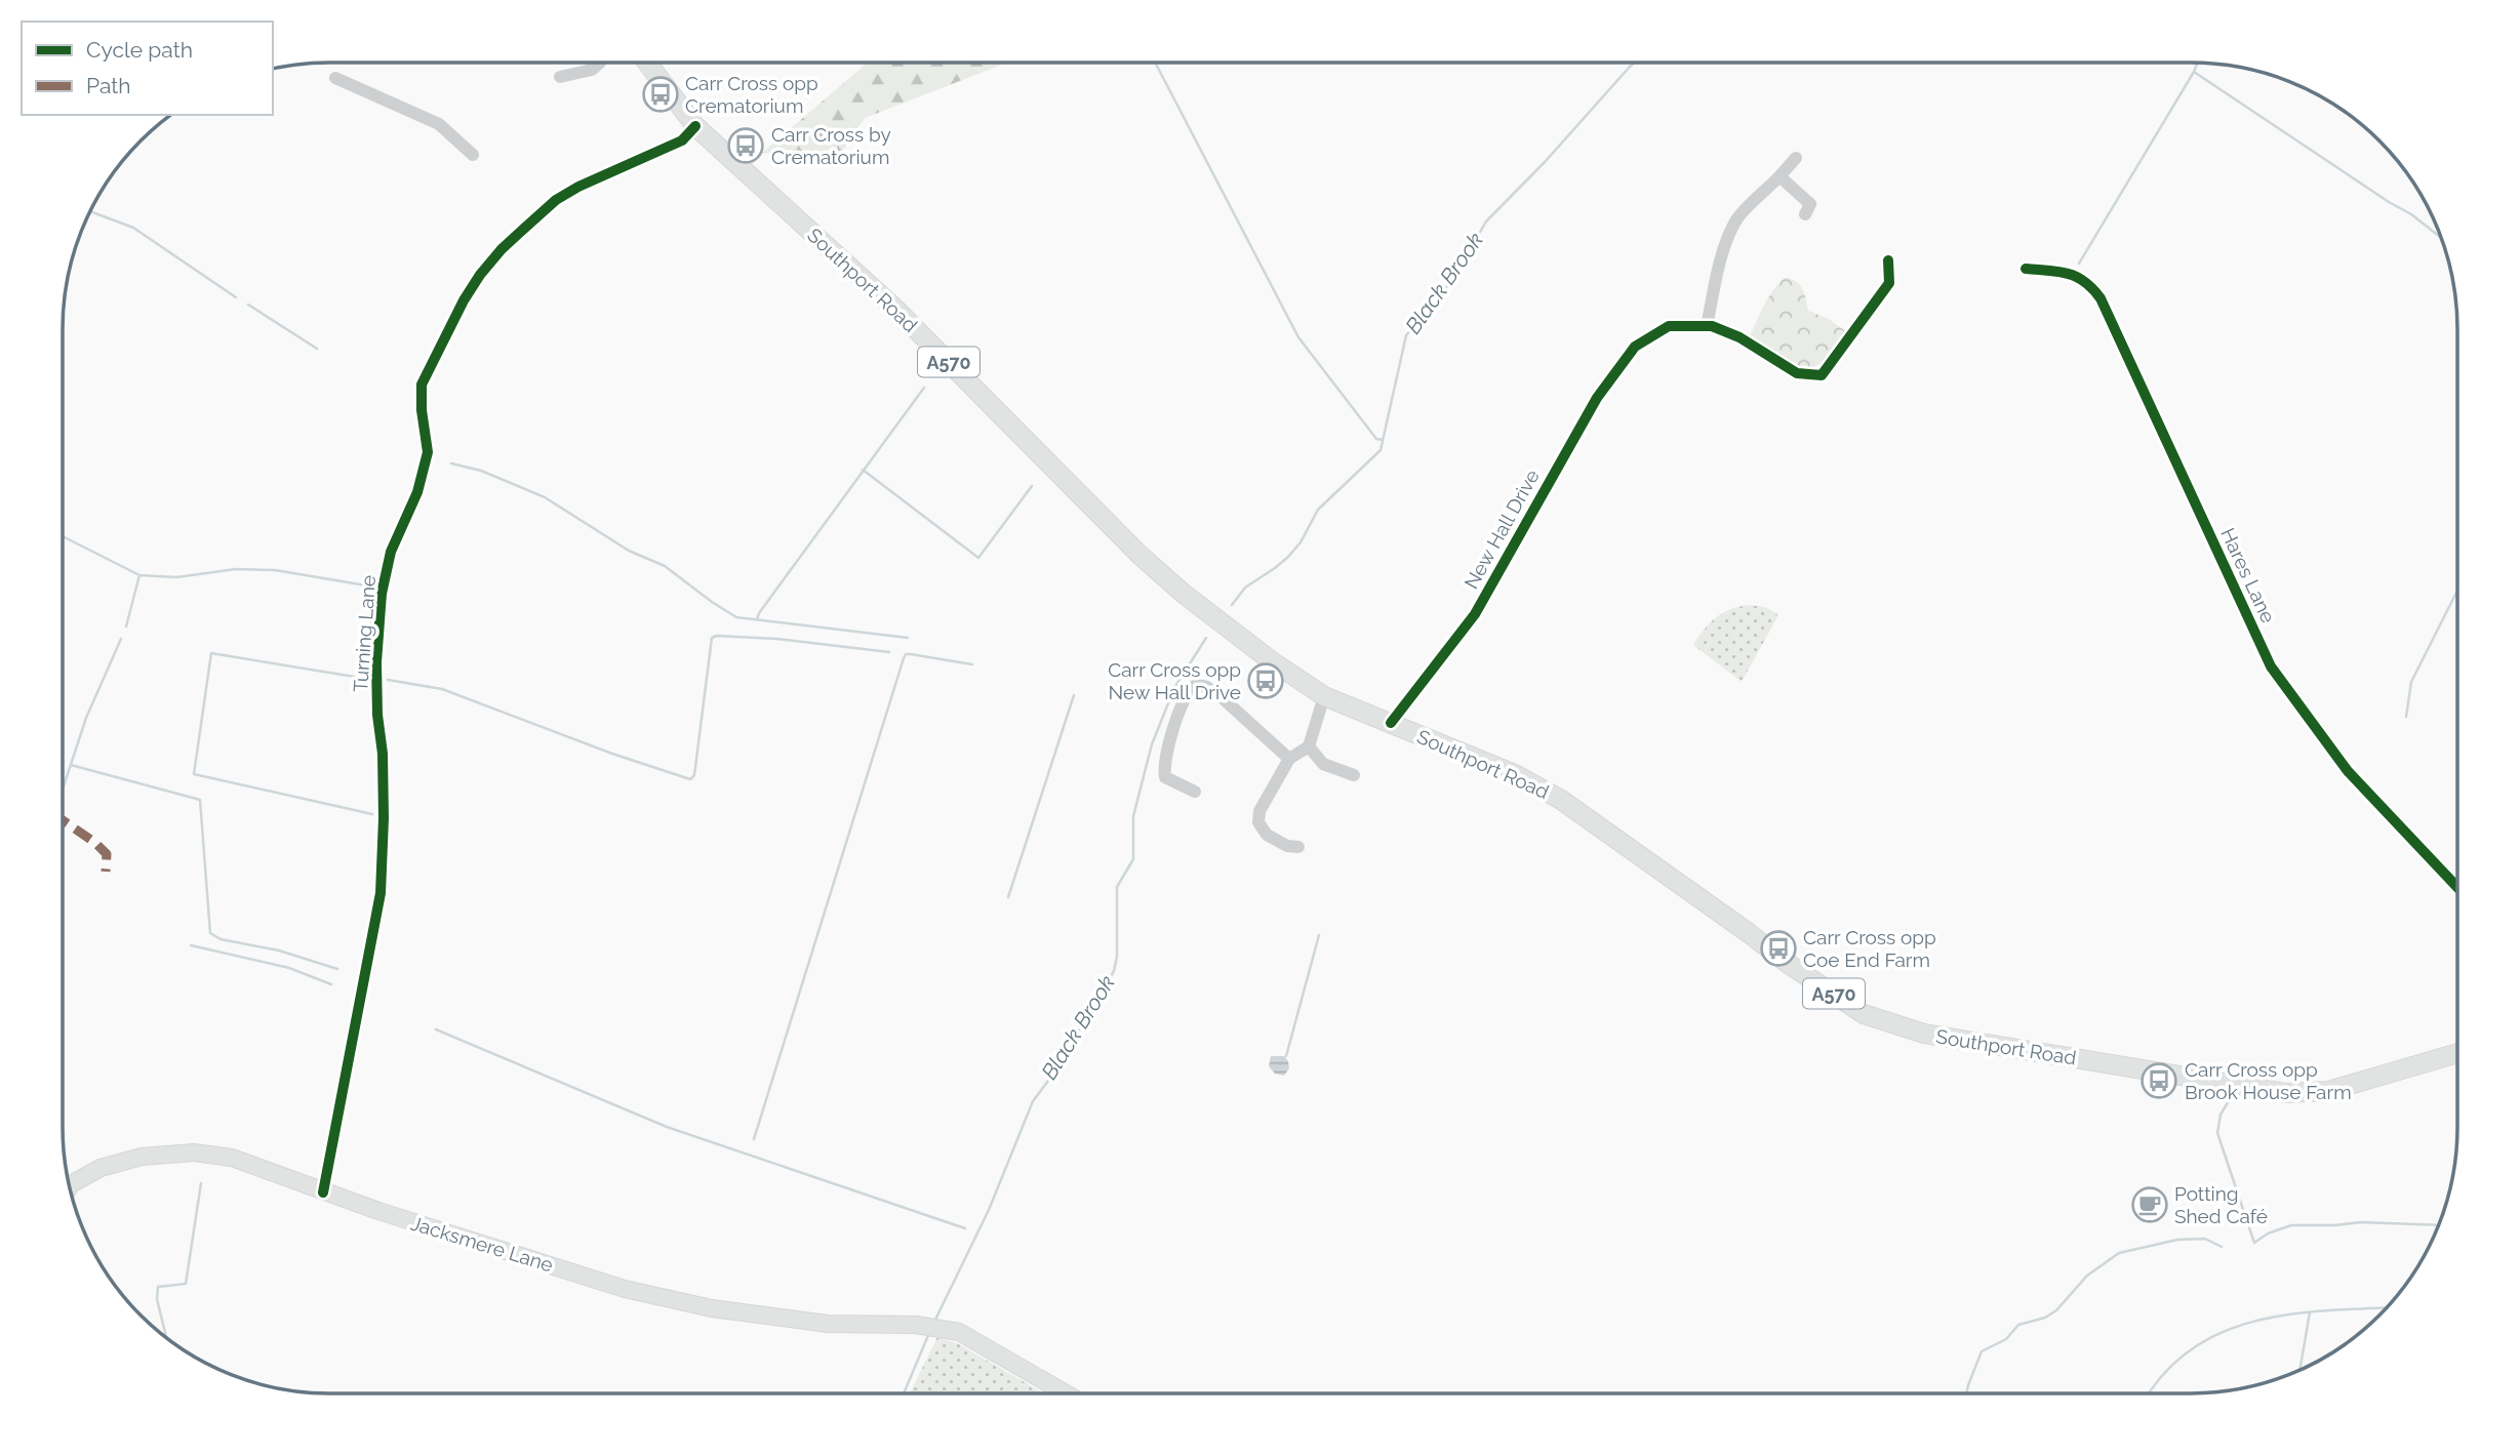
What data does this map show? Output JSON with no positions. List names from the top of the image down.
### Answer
{
  "streets": {
    "highway": ["Southport Road", "A570"],
    "main road": ["Jacksmere Lane"],
    "street": ["New Hall Drive", "Hares Lane", "Turning Lane"]
  },
  "crossings": [
    ["Southport Road", "New Hall Drive"],
    ["Southport Road", "Turning Lane"],
    ["Turning Lane", "Jacksmere Lane"]
  ],
  "water": ["Black Brook"],
  "places": {
    "bus stop": [
      "Carr Cross opp Crematorium",
      "Carr Cross by Crematorium",
      "Carr Cross opp New Hall Drive",
      "Carr Cross opp Coe End Farm",
      "Carr Cross opp Brook House Farm"
    ],
    "cafe": ["Potting Shed Café"]
  },
  "legend": ["Cycle path", "Path"]
}
